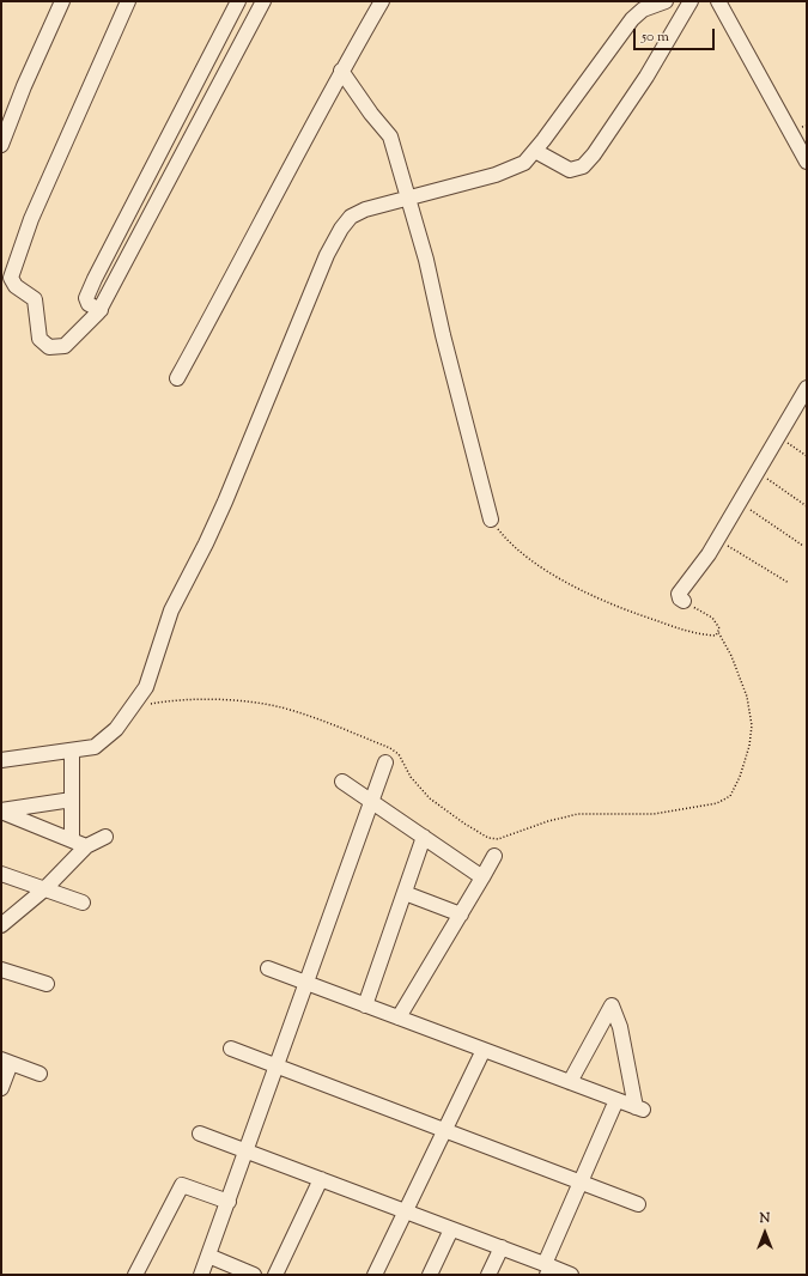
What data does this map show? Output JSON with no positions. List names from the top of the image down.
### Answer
{
  "scale_bar": "50 m",
  "north": "top"
}
